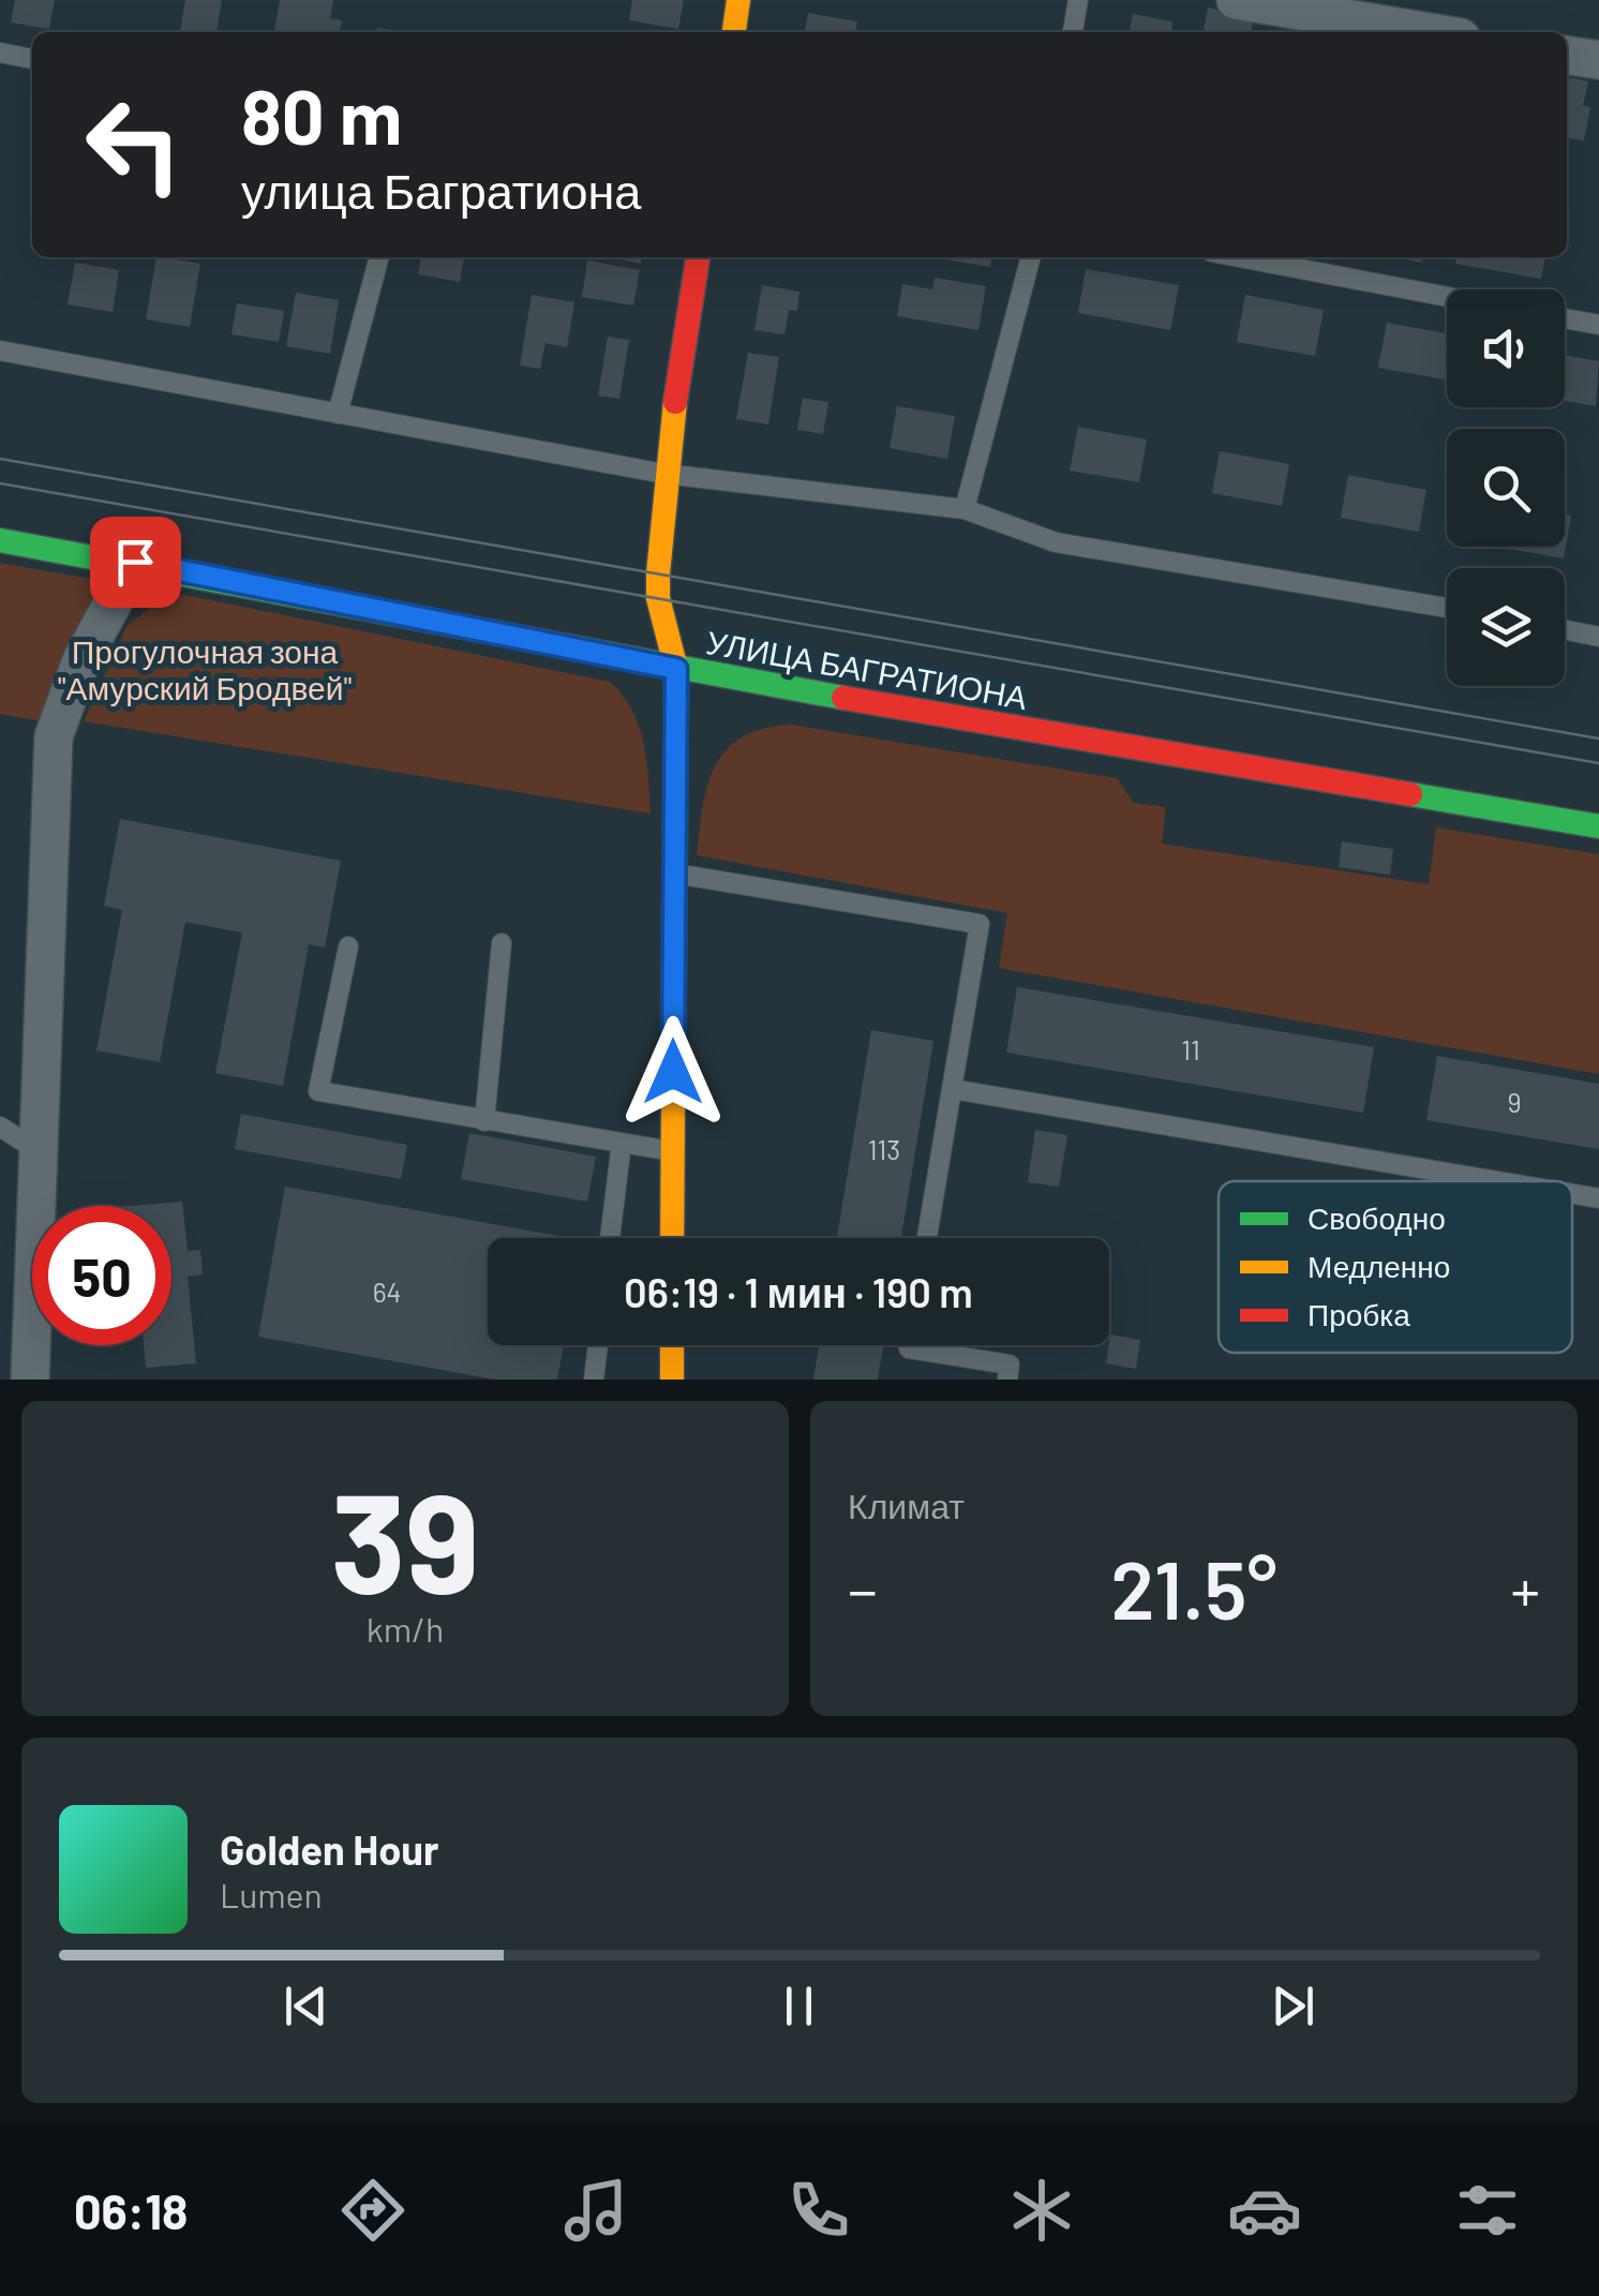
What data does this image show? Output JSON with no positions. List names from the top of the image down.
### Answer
{
  "streets": {
    "main road": ["УЛИЦА БАГРАТИОНА"]
  },
  "parks": ["Прогулочная зона \"Амурский Бродвей\""],
  "house_numbers": [
    "11",
    "9",
    "113",
    "64"
  ],
  "legend": ["Свободно", "Медленно", "Пробка"],
  "page": {
    "turn": ["80 m", "улица Багратиона"],
    "limit": "50",
    "trip": "06:19 · 1 мин · 190 m",
    "tile": [
      ["39", "km/h"],
      "Климат"
    ],
    "heat": ["−", "21.5°", "+"],
    "song": ["Golden Hour", "Lumen"],
    "tabs": "06:18"
  }
}
